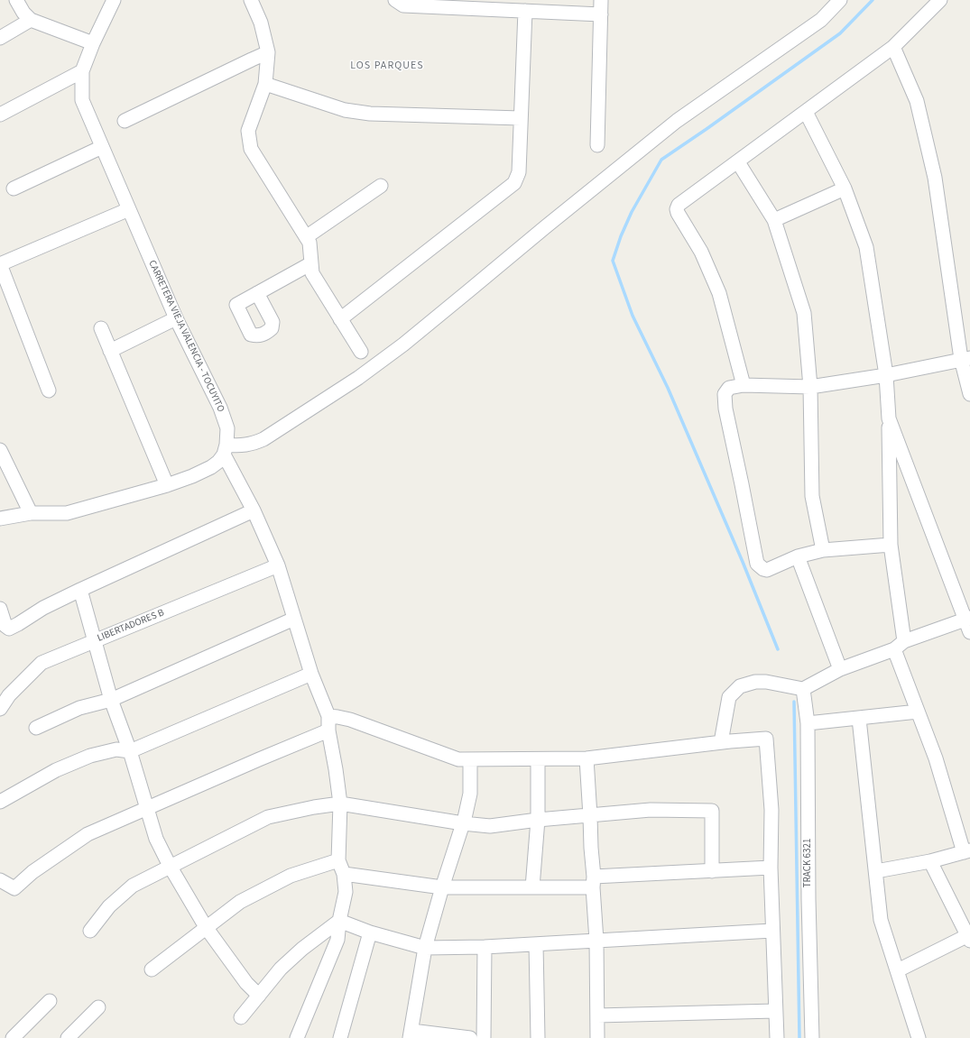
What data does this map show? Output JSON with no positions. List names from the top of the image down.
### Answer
{
  "streets": {
    "street": ["CARRETERA VIEJA VALENCIA - TOCUYITO", "LIBERTADORES B", "TRACK 6321"]
  },
  "districts": ["LOS PARQUES"]
}
